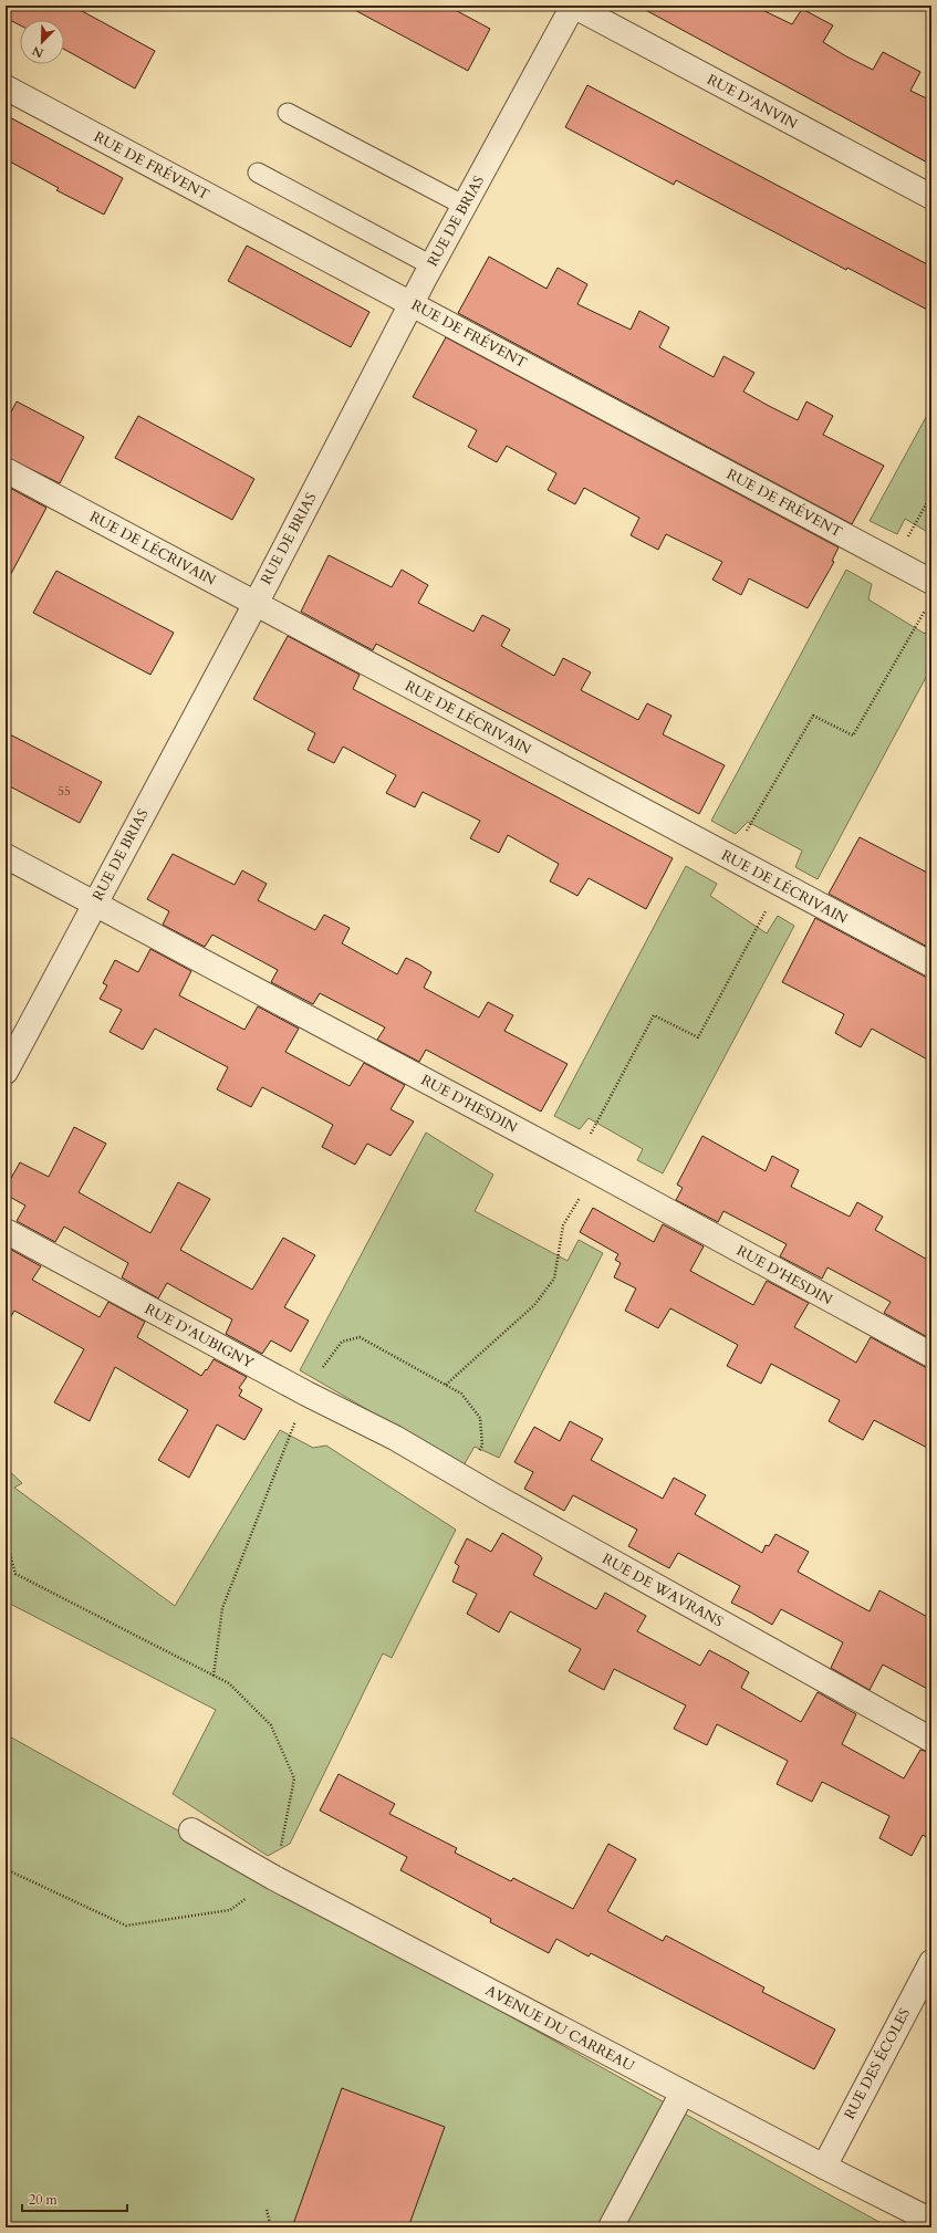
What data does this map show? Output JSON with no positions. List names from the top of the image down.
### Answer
{
  "streets": {
    "street": [
      "RUE D'ANVIN",
      "RUE DE FRÉVENT",
      "RUE DE BRIAS",
      "RUE DE LÉCRIVAIN",
      "RUE D'HESDIN",
      "RUE D'AUBIGNY",
      "RUE DE WAVRANS",
      "AVENUE DU CARREAU",
      "RUE DES ÉCOLES"
    ]
  },
  "crossings": [
    ["RUE D'ANVIN", "RUE DE BRIAS"],
    ["RUE DE FRÉVENT", "RUE DE BRIAS"],
    ["RUE DE BRIAS", "RUE DE LÉCRIVAIN"],
    ["RUE DE BRIAS", "RUE D'HESDIN"],
    ["RUE D'AUBIGNY", "RUE DE WAVRANS"],
    ["AVENUE DU CARREAU", "RUE DES ÉCOLES"]
  ],
  "house_numbers": ["55"],
  "scale_bar": "20 m",
  "north": "bottom left"
}
